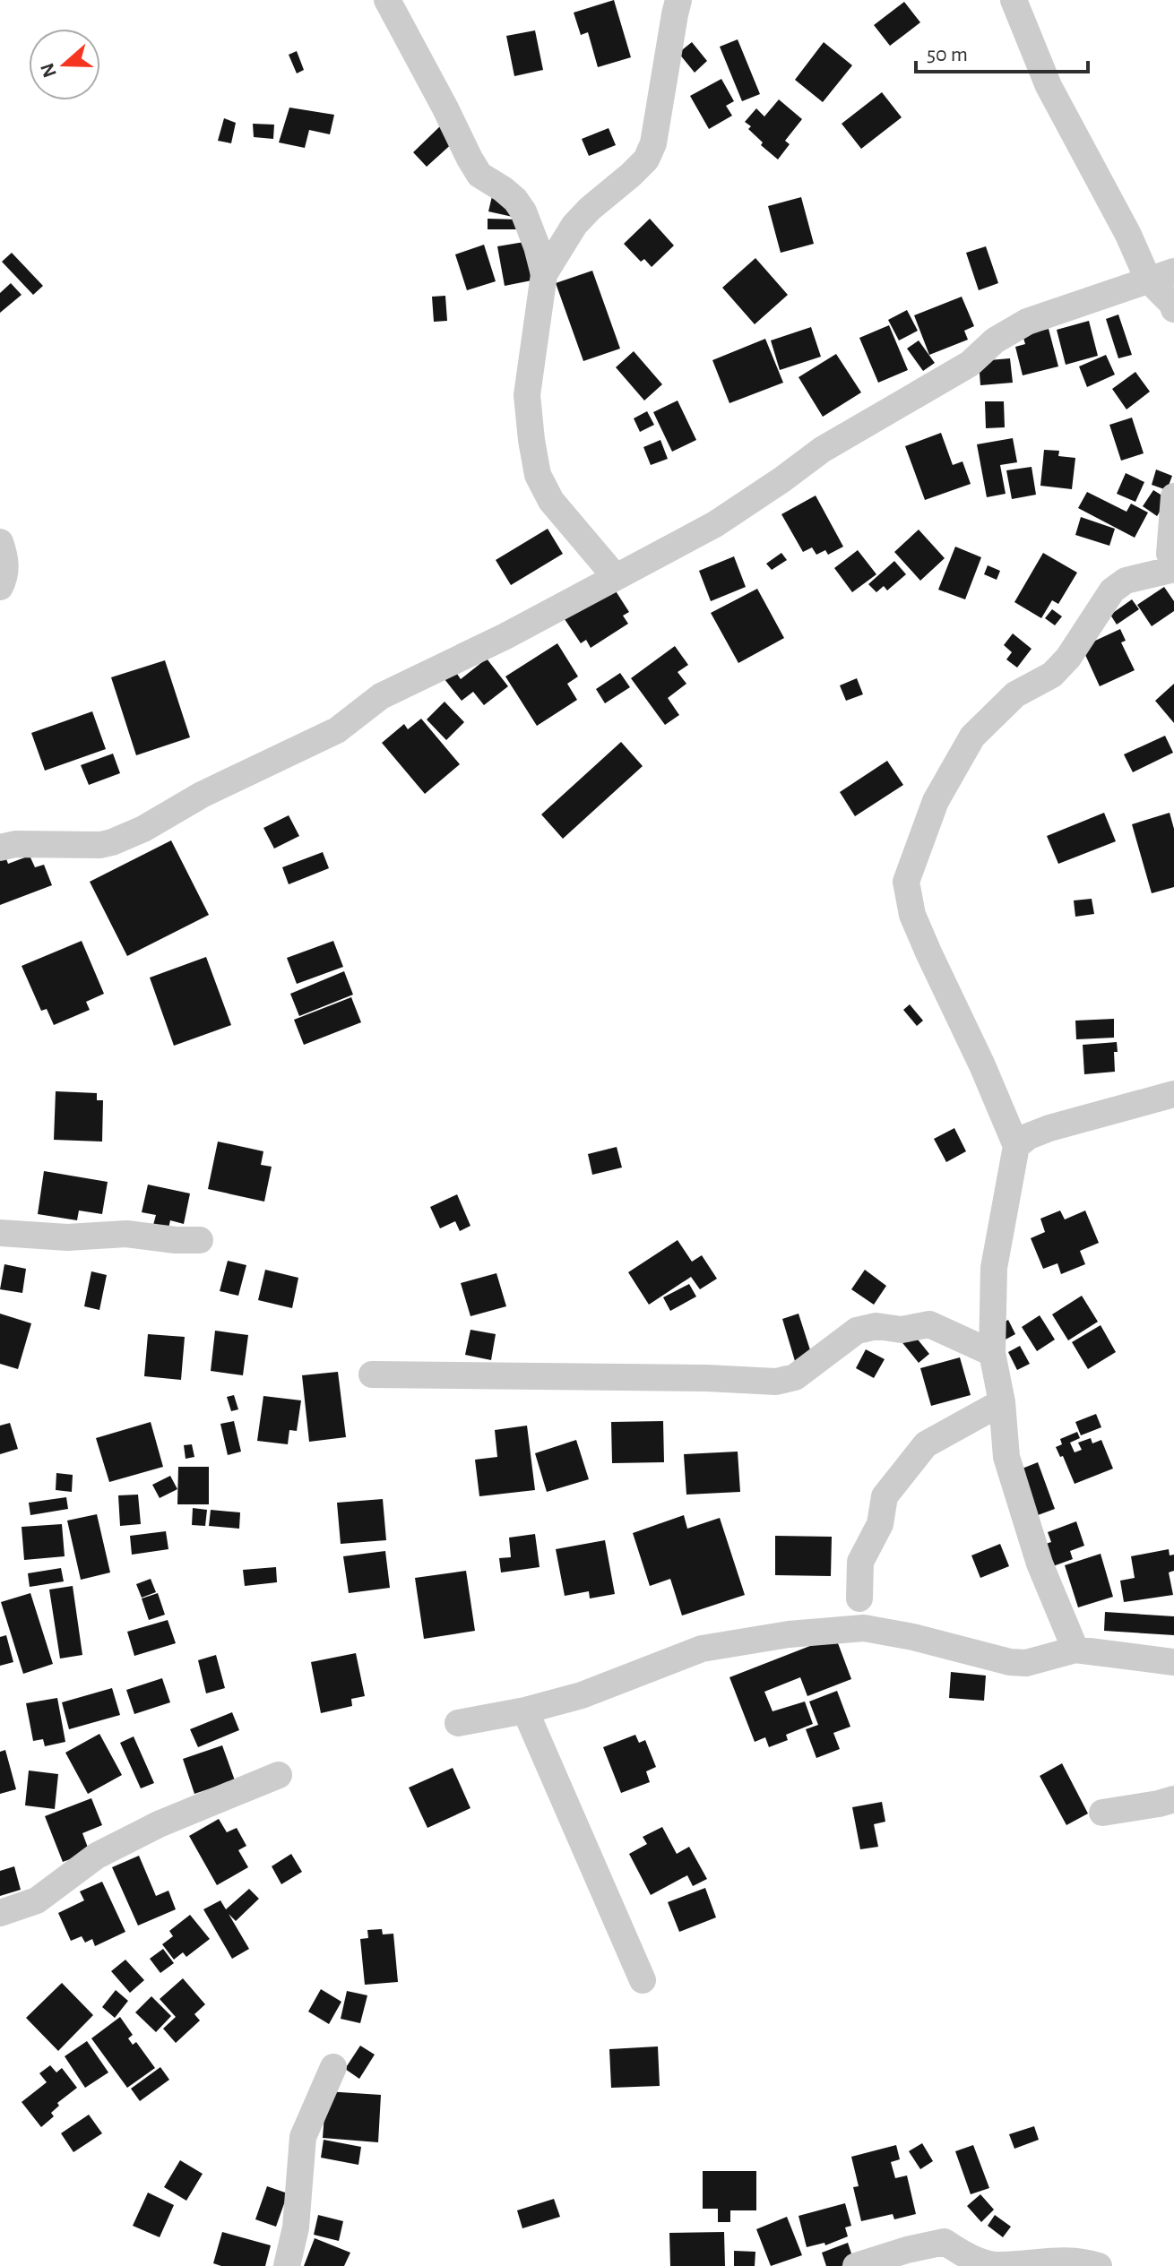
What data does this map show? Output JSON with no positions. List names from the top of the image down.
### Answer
{
  "scale_bar": "50 m",
  "north": "left"
}
